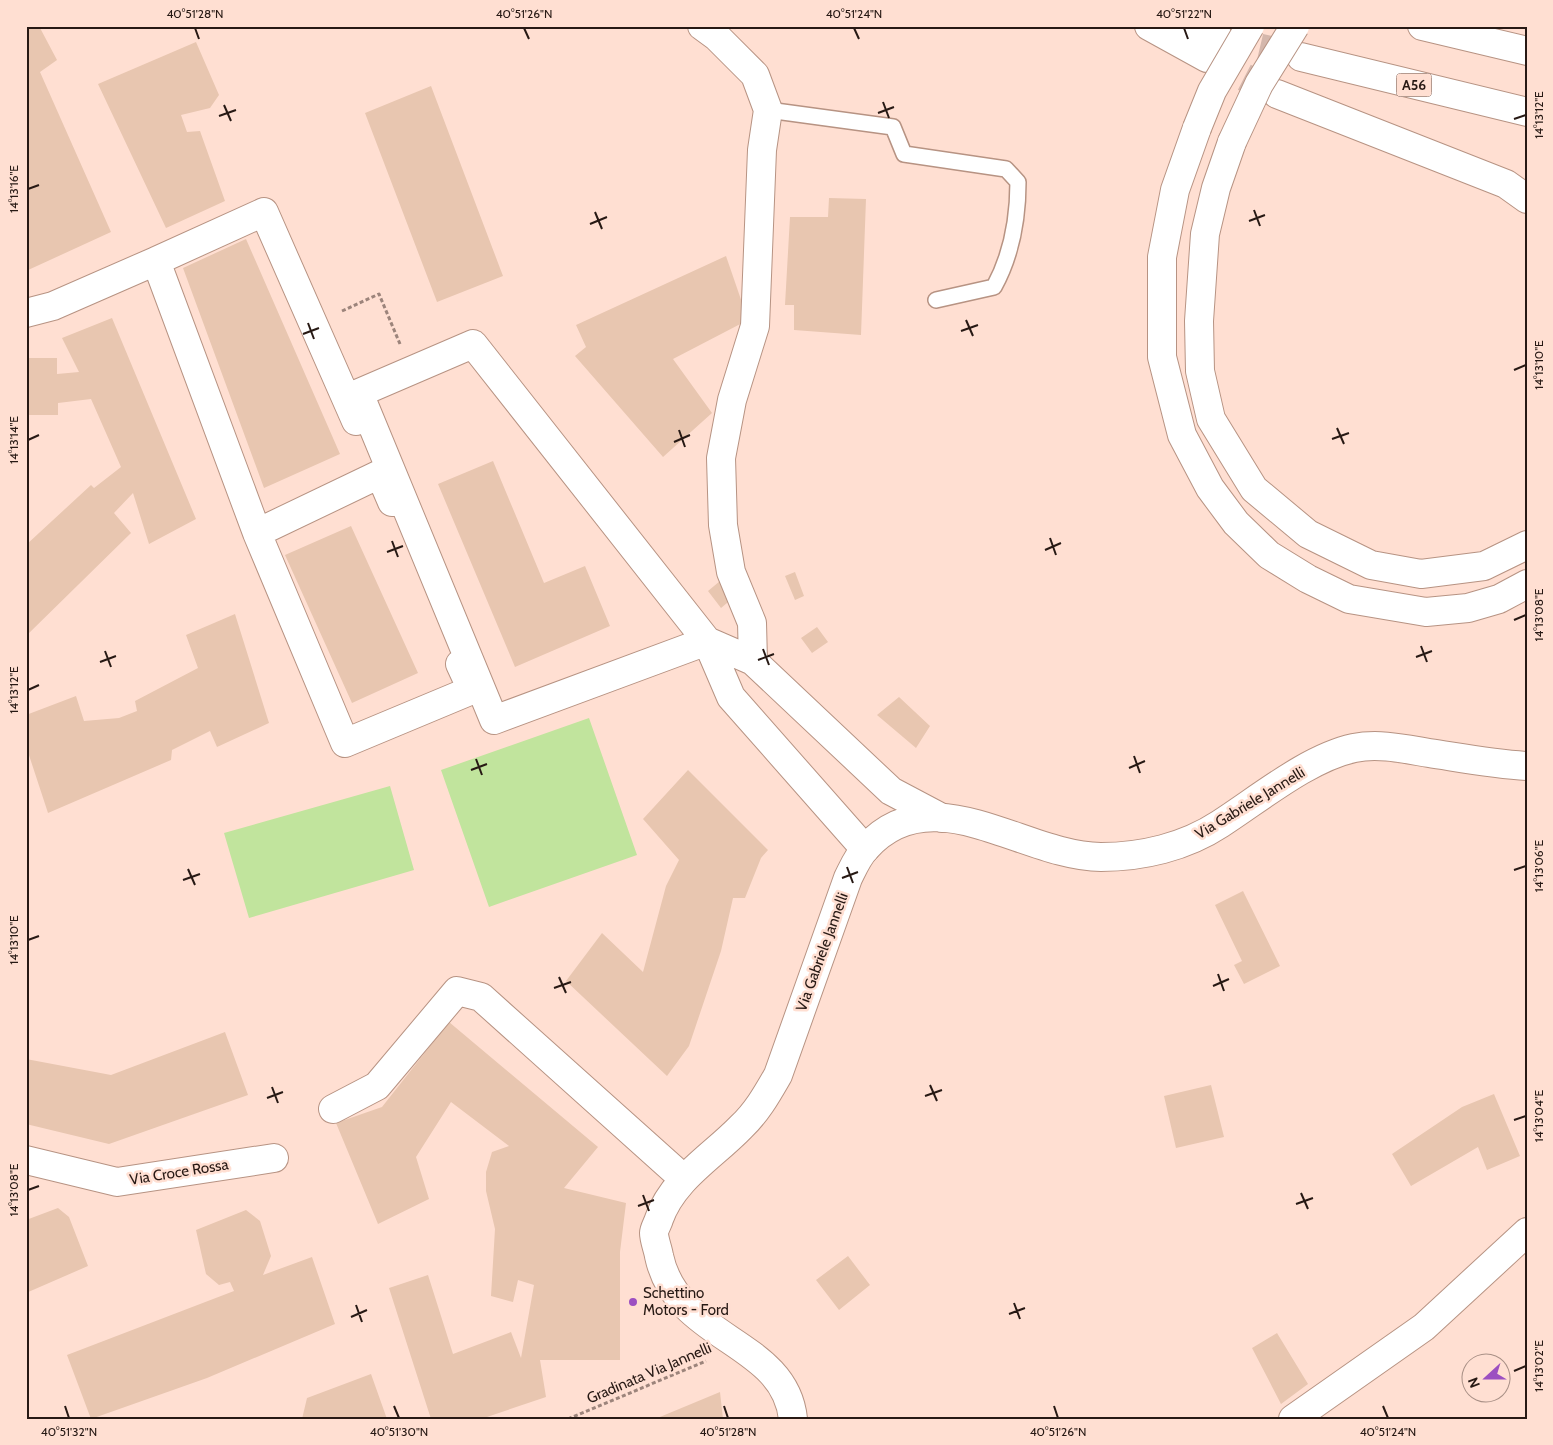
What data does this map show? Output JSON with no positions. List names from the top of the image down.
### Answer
{
  "streets": {
    "main road": ["A56", "Via Gabriele Jannelli", "Via Croce Rossa"],
    "path": ["Gradinata Via Jannelli"]
  },
  "crossings": [
    ["Via Gabriele Jannelli", "Gradinata Via Jannelli"]
  ],
  "places": ["Schettino Motors - Ford"],
  "north": "left",
  "coordinates": [
    "40°51'28\"N",
    "40°51'26\"N",
    "40°51'24\"N",
    "40°51'22\"N",
    "14°13'12\"E",
    "14°13'16\"E",
    "14°13'10\"E",
    "14°13'14\"E",
    "14°13'08\"E",
    "14°13'06\"E",
    "14°13'04\"E",
    "14°13'02\"E",
    "40°51'32\"N",
    "40°51'30\"N"
  ]
}
